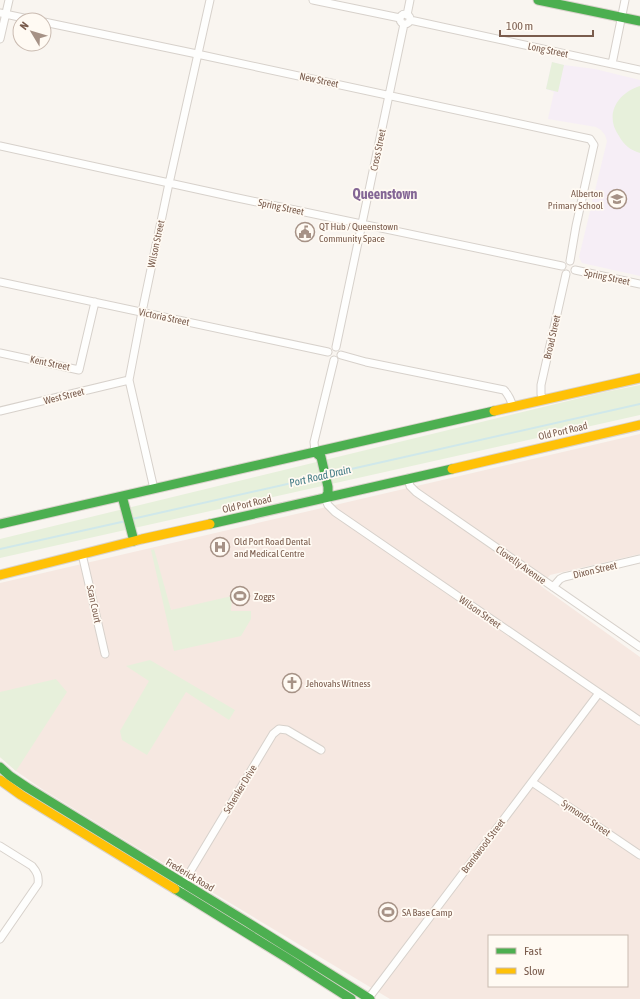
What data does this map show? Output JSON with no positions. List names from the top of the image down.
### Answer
{
  "streets": {
    "main road": ["Old Port Road", "Frederick Road"],
    "street": [
      "Long Street",
      "New Street",
      "Cross Street",
      "Spring Street",
      "Wilson Street",
      "Victoria Street",
      "Broad Street",
      "Kent Street",
      "West Street",
      "Clovelly Avenue",
      "Dixon Street",
      "Scan Court",
      "Schenker Drive",
      "Symonds Street",
      "Brandwood Street"
    ]
  },
  "crossings": [
    ["Long Street", "Cross Street"],
    ["New Street", "Cross Street"],
    ["New Street", "Spring Street"],
    ["New Street", "Wilson Street"],
    ["New Street", "Broad Street"],
    ["Cross Street", "Spring Street"],
    ["Cross Street", "Victoria Street"],
    ["Spring Street", "Wilson Street"],
    ["Spring Street", "Broad Street"],
    ["Wilson Street", "Victoria Street"],
    ["Wilson Street", "West Street"],
    ["Wilson Street", "Old Port Road"],
    ["Wilson Street", "Brandwood Street"],
    ["Victoria Street", "Kent Street"],
    ["Old Port Road", "Clovelly Avenue"],
    ["Old Port Road", "Scan Court"],
    ["Clovelly Avenue", "Dixon Street"],
    ["Schenker Drive", "Frederick Road"],
    ["Symonds Street", "Brandwood Street"],
    ["Brandwood Street", "Frederick Road"]
  ],
  "districts": ["Queenstown"],
  "water": ["Port Road Drain"],
  "places": {
    "school or university": ["Alberton Primary School"],
    "public building": ["QT Hub / Queenstown Community Space"],
    "hospital": ["Old Port Road Dental and Medical Centre"],
    "sports": ["Zoggs", "SA Base Camp"],
    "church": ["Jehovahs Witness"]
  },
  "legend": ["Fast", "Slow"],
  "scale_bar": "100 m",
  "north": "top left"
}
